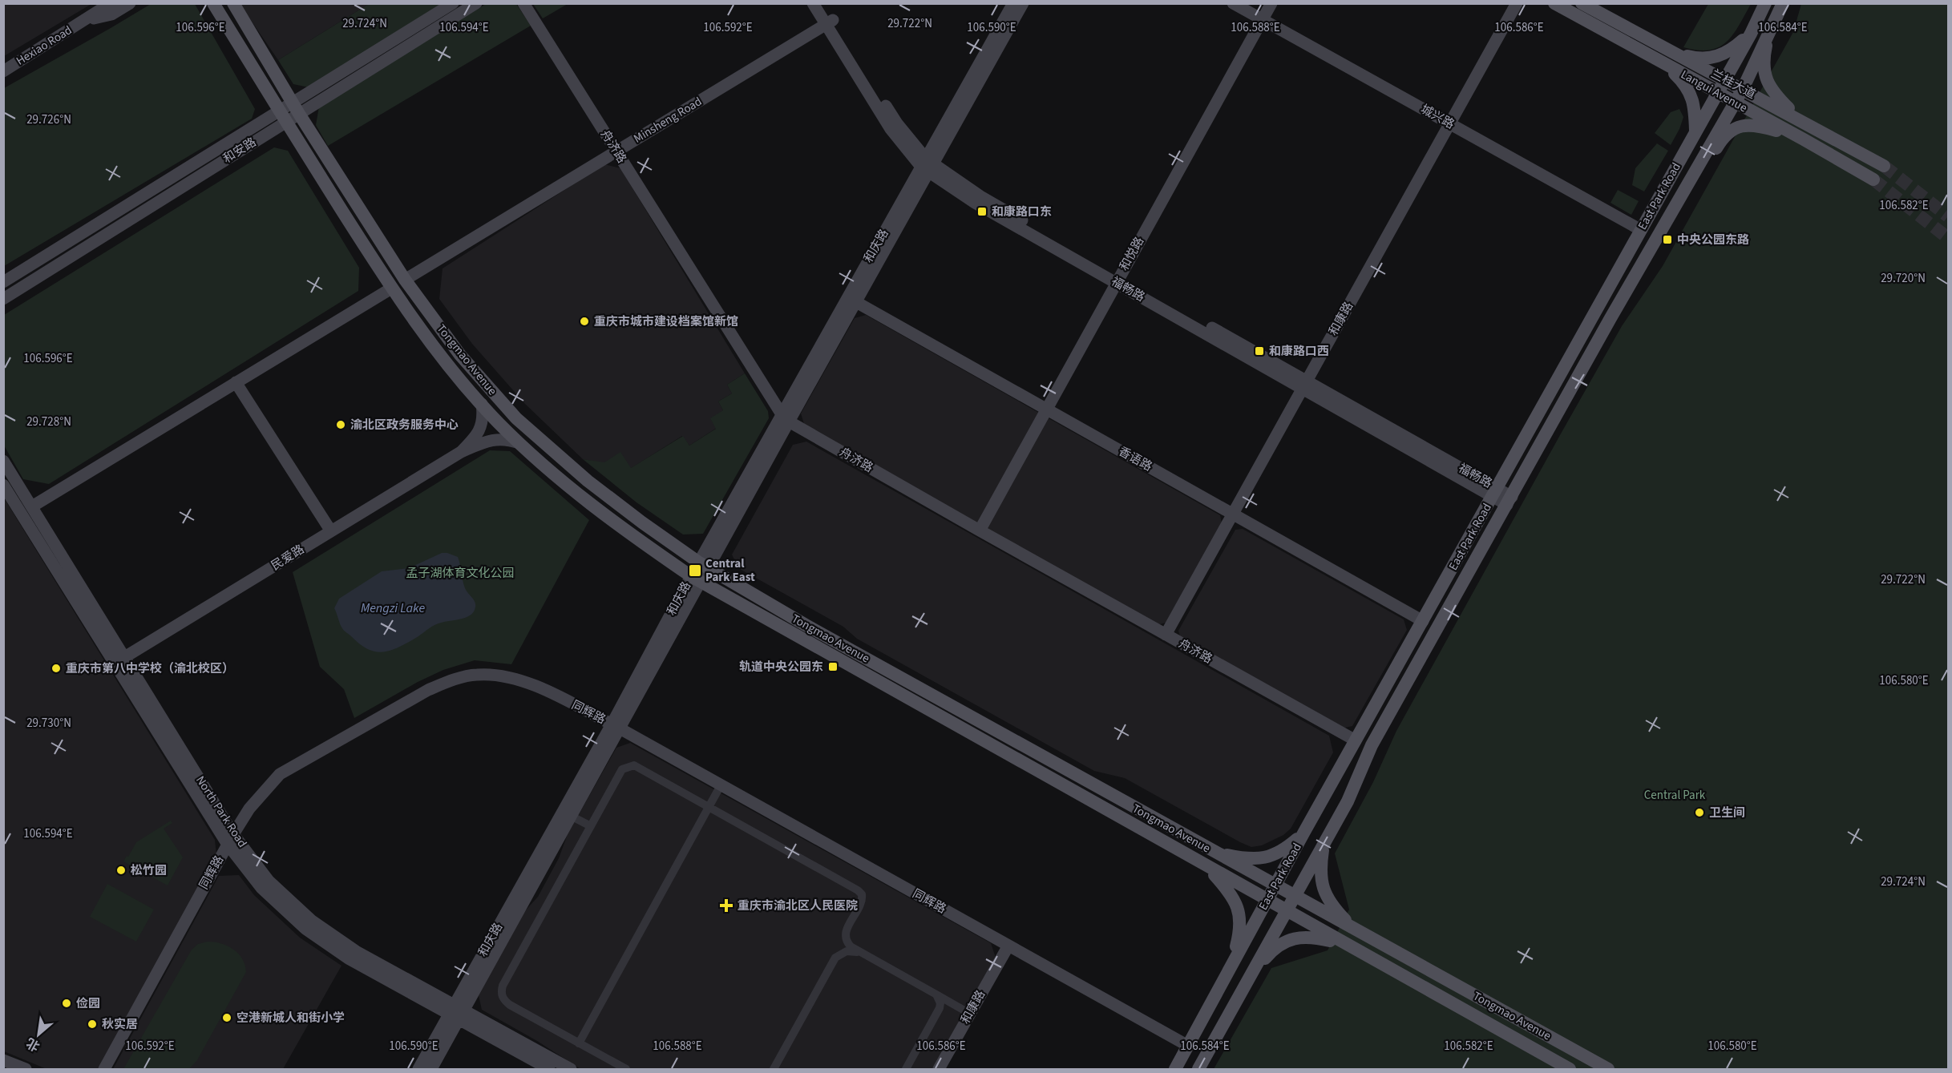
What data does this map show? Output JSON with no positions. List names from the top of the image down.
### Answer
{
  "streets": {
    "main road": [
      "兰桂大道",
      "Langui Avenue",
      "East Park Road",
      "Tongmao Avenue"
    ],
    "street": [
      "Hexiao Road",
      "城兴路",
      "Minsheng Road",
      "舟济路",
      "和安路",
      "和庆路",
      "和悦路",
      "福畅路",
      "和康路",
      "香语路",
      "民爱路",
      "同辉路",
      "North Park Road"
    ]
  },
  "crossings": [
    ["兰桂大道", "Langui Avenue"],
    ["兰桂大道", "East Park Road"],
    ["Langui Avenue", "East Park Road"],
    ["城兴路", "East Park Road"],
    ["城兴路", "和悦路"],
    ["城兴路", "和康路"],
    ["Minsheng Road", "舟济路"],
    ["Minsheng Road", "福畅路"],
    ["Minsheng Road", "Tongmao Avenue"],
    ["舟济路", "East Park Road"],
    ["舟济路", "和庆路"],
    ["舟济路", "和悦路"],
    ["舟济路", "和康路"],
    ["和安路", "Tongmao Avenue"],
    ["East Park Road", "福畅路"],
    ["East Park Road", "Tongmao Avenue"],
    ["East Park Road", "香语路"],
    ["East Park Road", "同辉路"],
    ["和庆路", "福畅路"],
    ["和庆路", "Tongmao Avenue"],
    ["和庆路", "香语路"],
    ["和庆路", "同辉路"],
    ["和庆路", "North Park Road"],
    ["和悦路", "福畅路"],
    ["和悦路", "香语路"],
    ["福畅路", "和康路"],
    ["和康路", "香语路"],
    ["和康路", "同辉路"],
    ["民爱路", "North Park Road"],
    ["同辉路", "North Park Road"]
  ],
  "water": ["Mengzi Lake"],
  "parks": ["孟子湖体育文化公园", "Central Park"],
  "places": {
    "transit": [
      "和康路口东",
      "中央公园东路",
      "和康路口西",
      "Central Park East",
      "轨道中央公园东"
    ],
    "other": [
      "重庆市城市建设档案馆新馆",
      "渝北区政务服务中心",
      "重庆市第八中学校（渝北校区）",
      "卫生间",
      "松竹园",
      "俭园",
      "空港新城人和街小学",
      "秋实居"
    ],
    "health": ["重庆市渝北区人民医院"]
  },
  "north": "bottom left",
  "coordinates": [
    "29.724°N",
    "29.722°N",
    "106.596°E",
    "106.594°E",
    "106.592°E",
    "106.590°E",
    "106.588°E",
    "106.586°E",
    "106.584°E",
    "29.726°N",
    "106.582°E",
    "29.720°N",
    "29.728°N",
    "106.580°E",
    "29.730°N"
  ]
}
